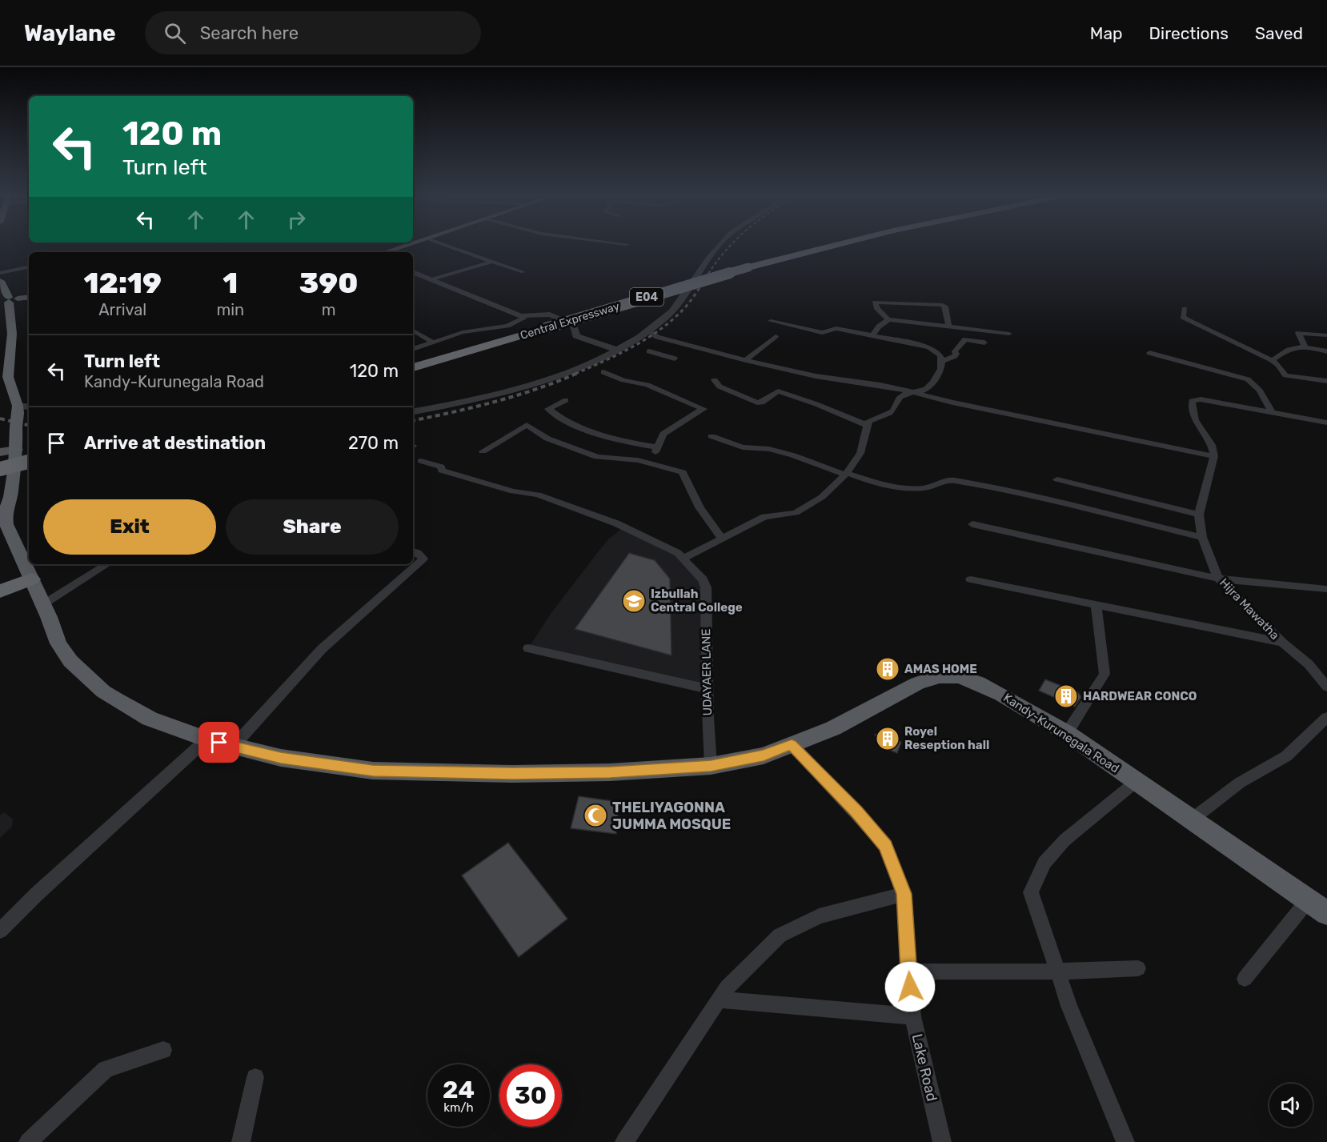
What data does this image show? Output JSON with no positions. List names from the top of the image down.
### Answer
{
  "streets": {
    "highway": ["E04", "Central Expressway", "Kandy-Kurunegala Road"],
    "street": ["Hijra Mawatha", "UDAYAER LANE", "Lake Road"]
  },
  "crossings": [
    ["UDAYAER LANE", "Kandy-Kurunegala Road"],
    ["Kandy-Kurunegala Road", "Lake Road"]
  ],
  "places": {
    "school or university": ["Izbullah Central College"],
    "building": ["AMAS HOME", "HARDWEAR CONCO", "Royel Reseption hall"],
    "mosque": ["THELIYAGONNA JUMMA MOSQUE"]
  },
  "page": {
    "header": "Waylane",
    "search": "Search here",
    "nav": ["Map", "Directions", "Saved"],
    "turn": ["120 m", "Turn left"],
    "eta": [
      "12:19",
      "Arrival",
      "1",
      "min",
      "390",
      "m"
    ],
    "list": [
      {
        "name": "Turn left",
        "note": "Kandy-Kurunegala Road",
        "value": "120 m"
      },
      {
        "name": "Arrive at destination",
        "value": "270 m"
      }
    ],
    "buttons": ["Exit", "Share"],
    "speed": "24 km/h",
    "limit": "30"
  }
}
